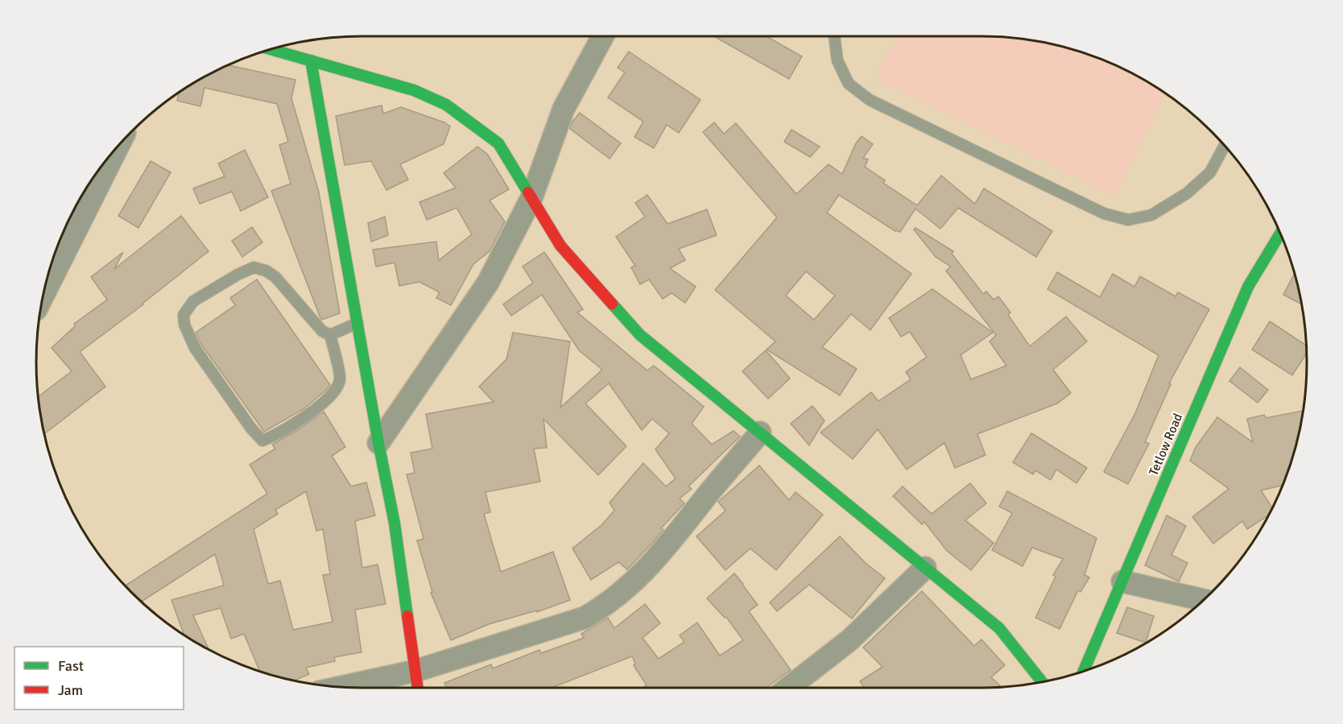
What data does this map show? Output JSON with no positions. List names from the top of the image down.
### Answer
{
  "streets": {
    "street": ["Tetlow Road"]
  },
  "legend": ["Fast", "Jam"]
}
